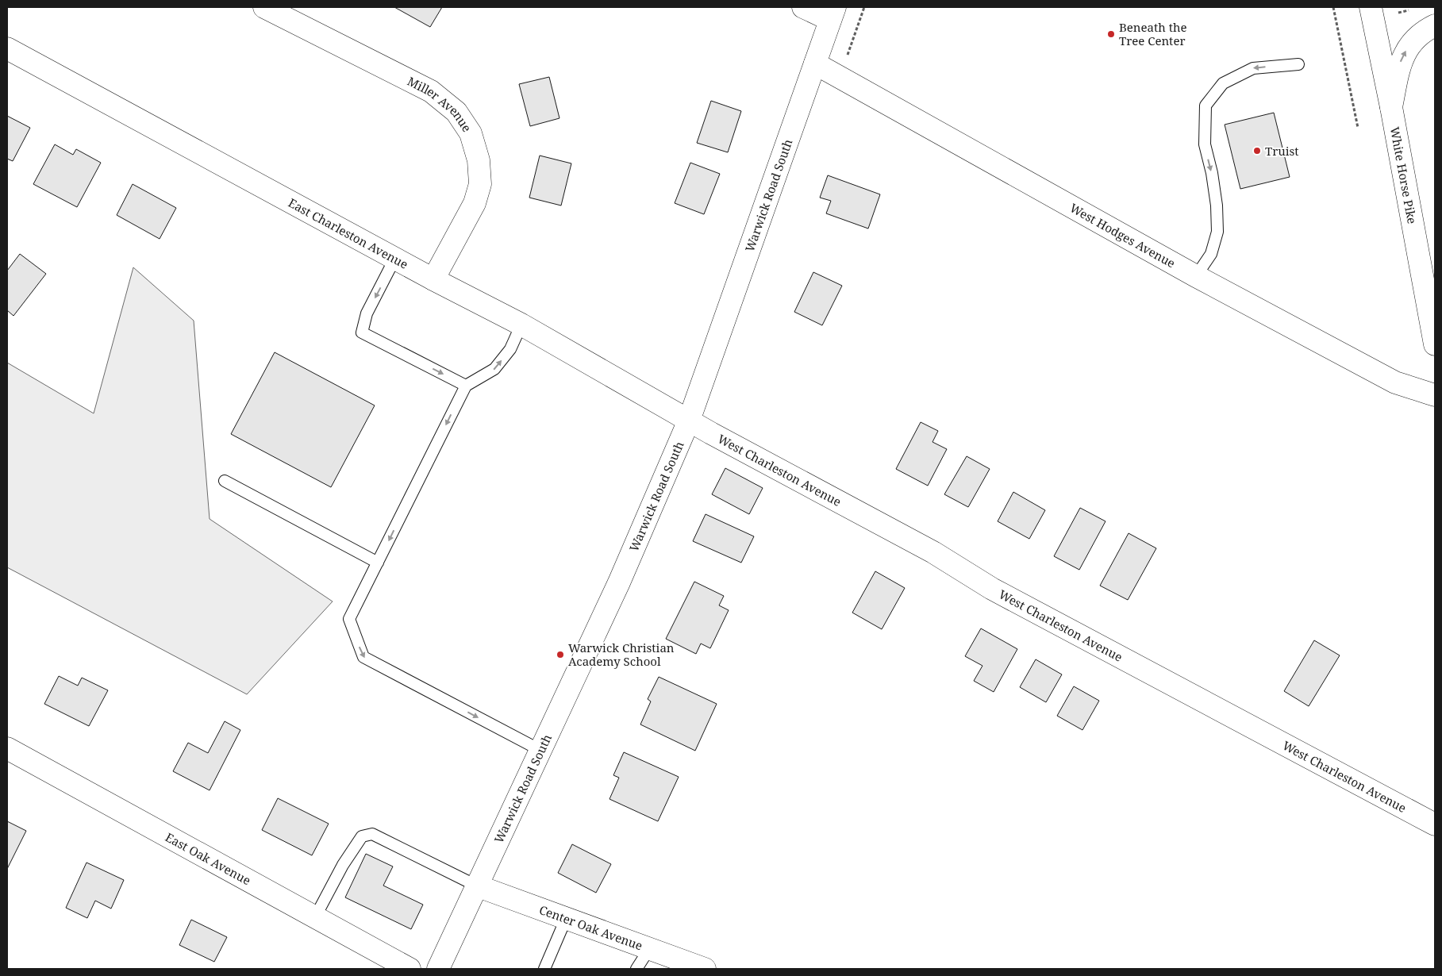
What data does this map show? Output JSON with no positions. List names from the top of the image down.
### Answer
{
  "streets": {
    "main road": [
      "Miller Avenue",
      "White Horse Pike",
      "Warwick Road South",
      "East Charleston Avenue",
      "West Hodges Avenue",
      "West Charleston Avenue",
      "East Oak Avenue",
      "Center Oak Avenue"
    ]
  },
  "crossings": [
    ["Miller Avenue", "East Charleston Avenue"],
    ["Warwick Road South", "East Charleston Avenue"],
    ["Warwick Road South", "West Hodges Avenue"],
    ["Warwick Road South", "West Charleston Avenue"],
    ["Warwick Road South", "Center Oak Avenue"],
    ["East Charleston Avenue", "West Charleston Avenue"]
  ],
  "places": ["Beneath the Tree Center", "Truist", "Warwick Christian Academy School"]
}
